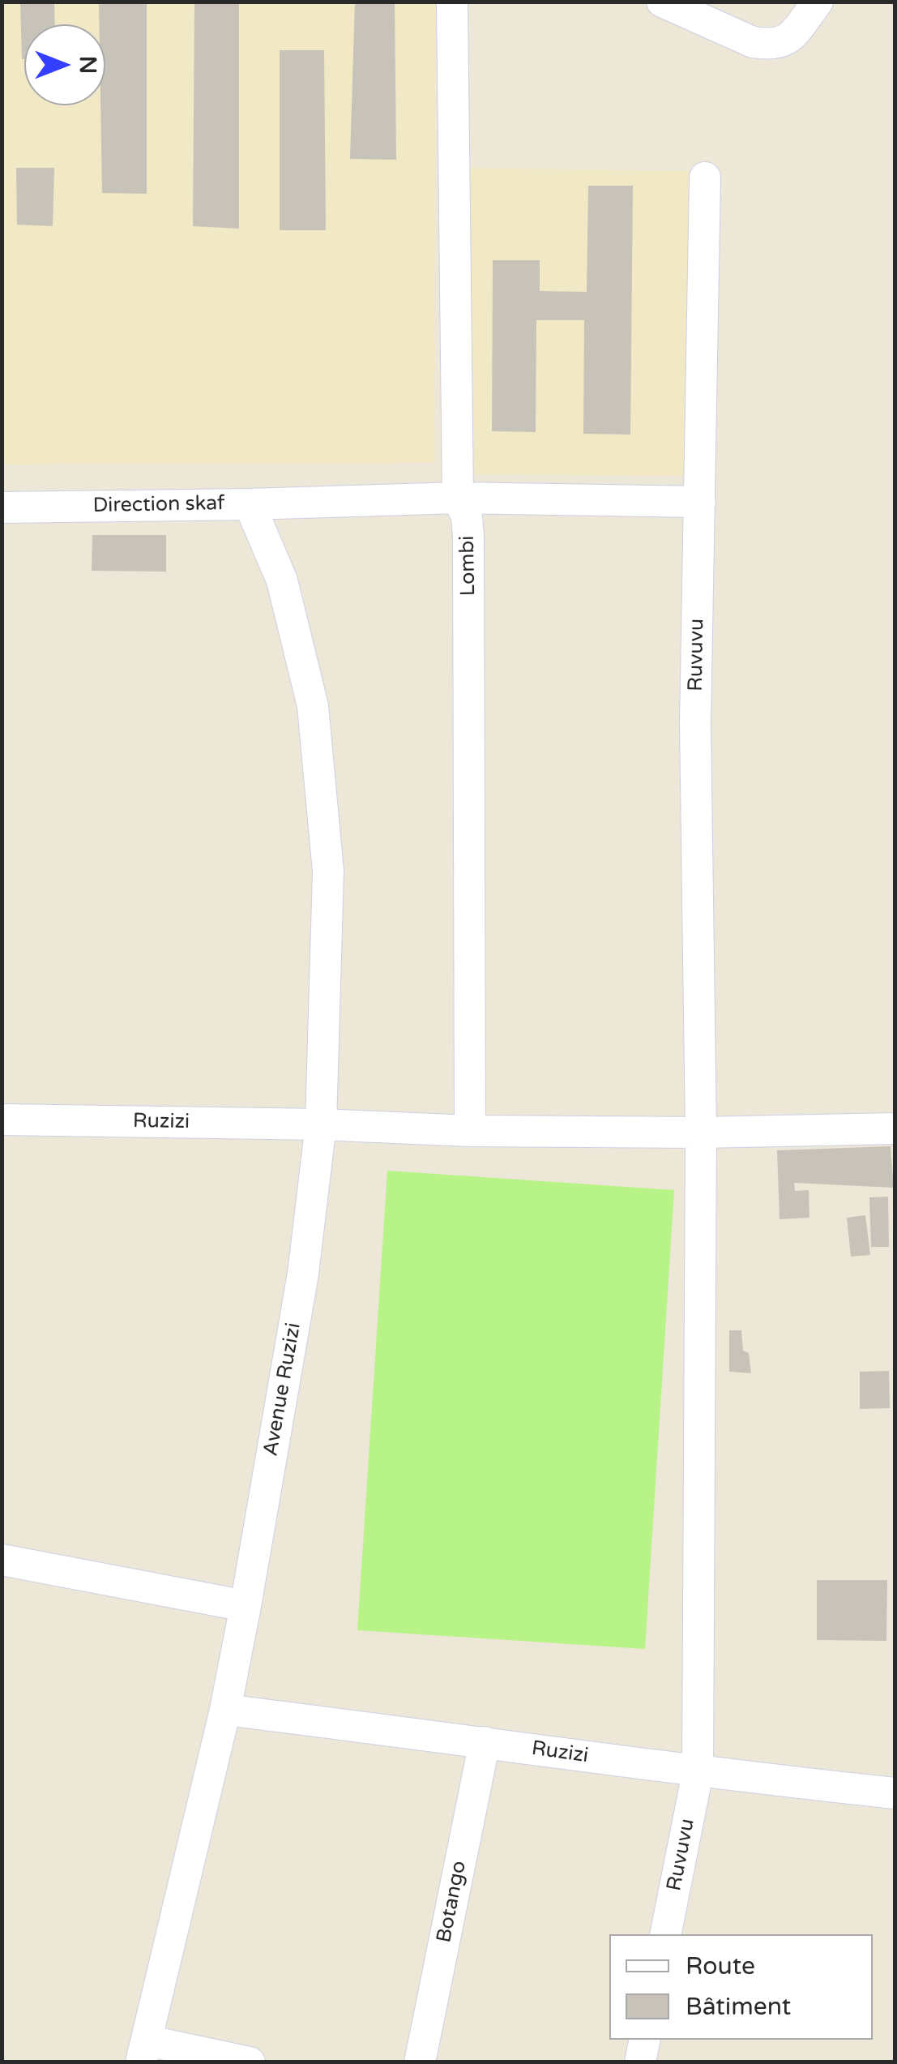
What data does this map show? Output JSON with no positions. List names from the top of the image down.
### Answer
{
  "streets": {
    "street": [
      "Direction skaf",
      "Lombi",
      "Ruvuvu",
      "Ruzizi",
      "Avenue Ruzizi",
      "Botango"
    ]
  },
  "crossings": [
    ["Direction skaf", "Avenue Ruzizi"],
    ["Lombi", "Ruzizi"],
    ["Ruvuvu", "Ruzizi"],
    ["Ruzizi", "Avenue Ruzizi"],
    ["Ruzizi", "Botango"]
  ],
  "legend": ["Route", "Bâtiment"],
  "north": "right"
}
